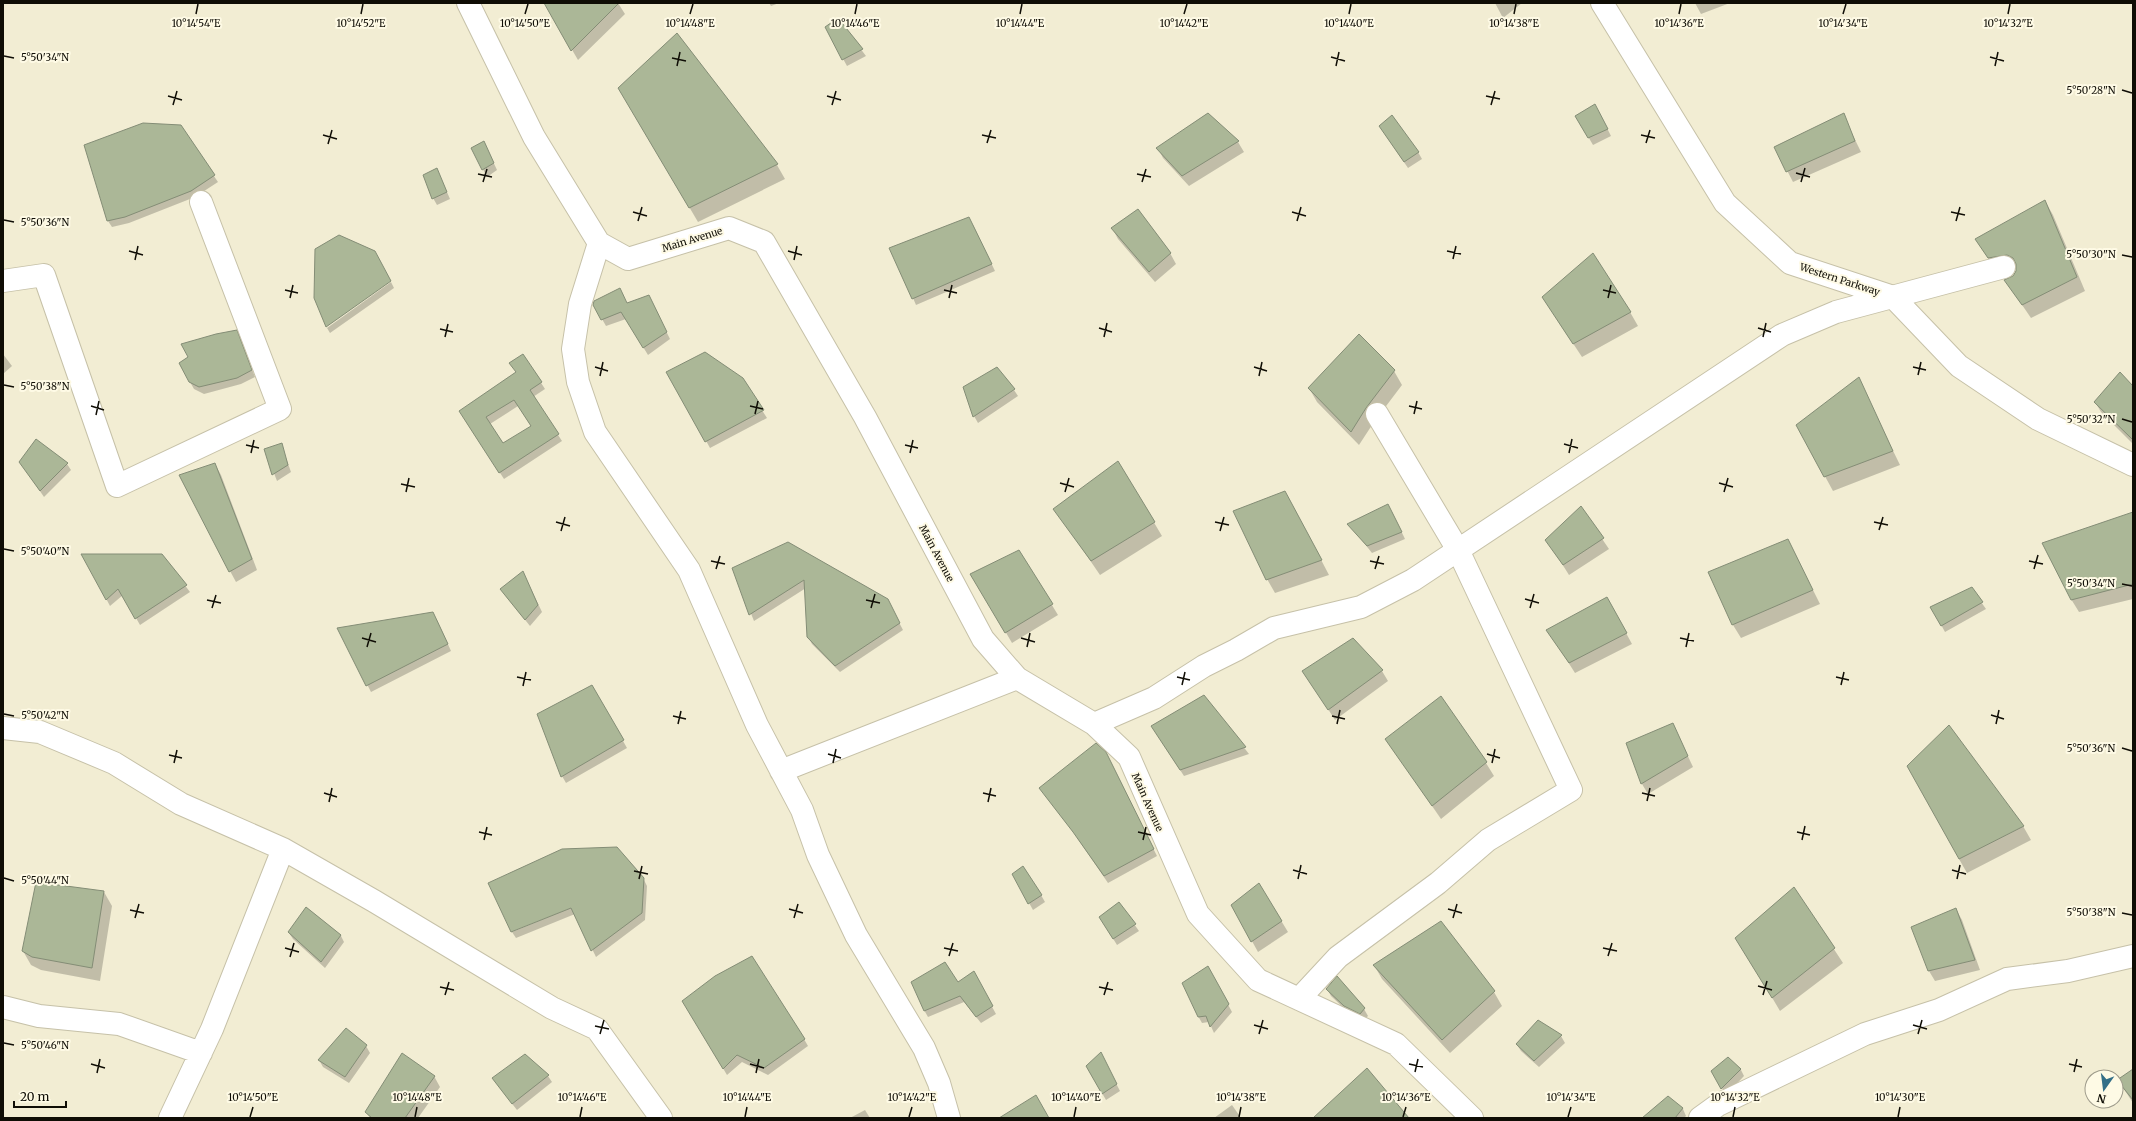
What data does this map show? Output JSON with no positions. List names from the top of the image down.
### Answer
{
  "streets": {
    "street": ["Main Avenue", "Western Parkway"]
  },
  "scale_bar": "20 m",
  "north": "bottom",
  "coordinates": [
    "10°14'54\"E",
    "10°14'52\"E",
    "10°14'50\"E",
    "10°14'48\"E",
    "10°14'46\"E",
    "10°14'44\"E",
    "10°14'42\"E",
    "10°14'40\"E",
    "10°14'38\"E",
    "10°14'36\"E",
    "10°14'34\"E",
    "10°14'32\"E",
    "5°50'34\"N",
    "5°50'28\"N",
    "5°50'36\"N",
    "5°50'30\"N",
    "5°50'38\"N",
    "5°50'32\"N",
    "5°50'40\"N",
    "5°50'42\"N",
    "5°50'44\"N",
    "5°50'46\"N",
    "10°14'30\"E"
  ]
}
